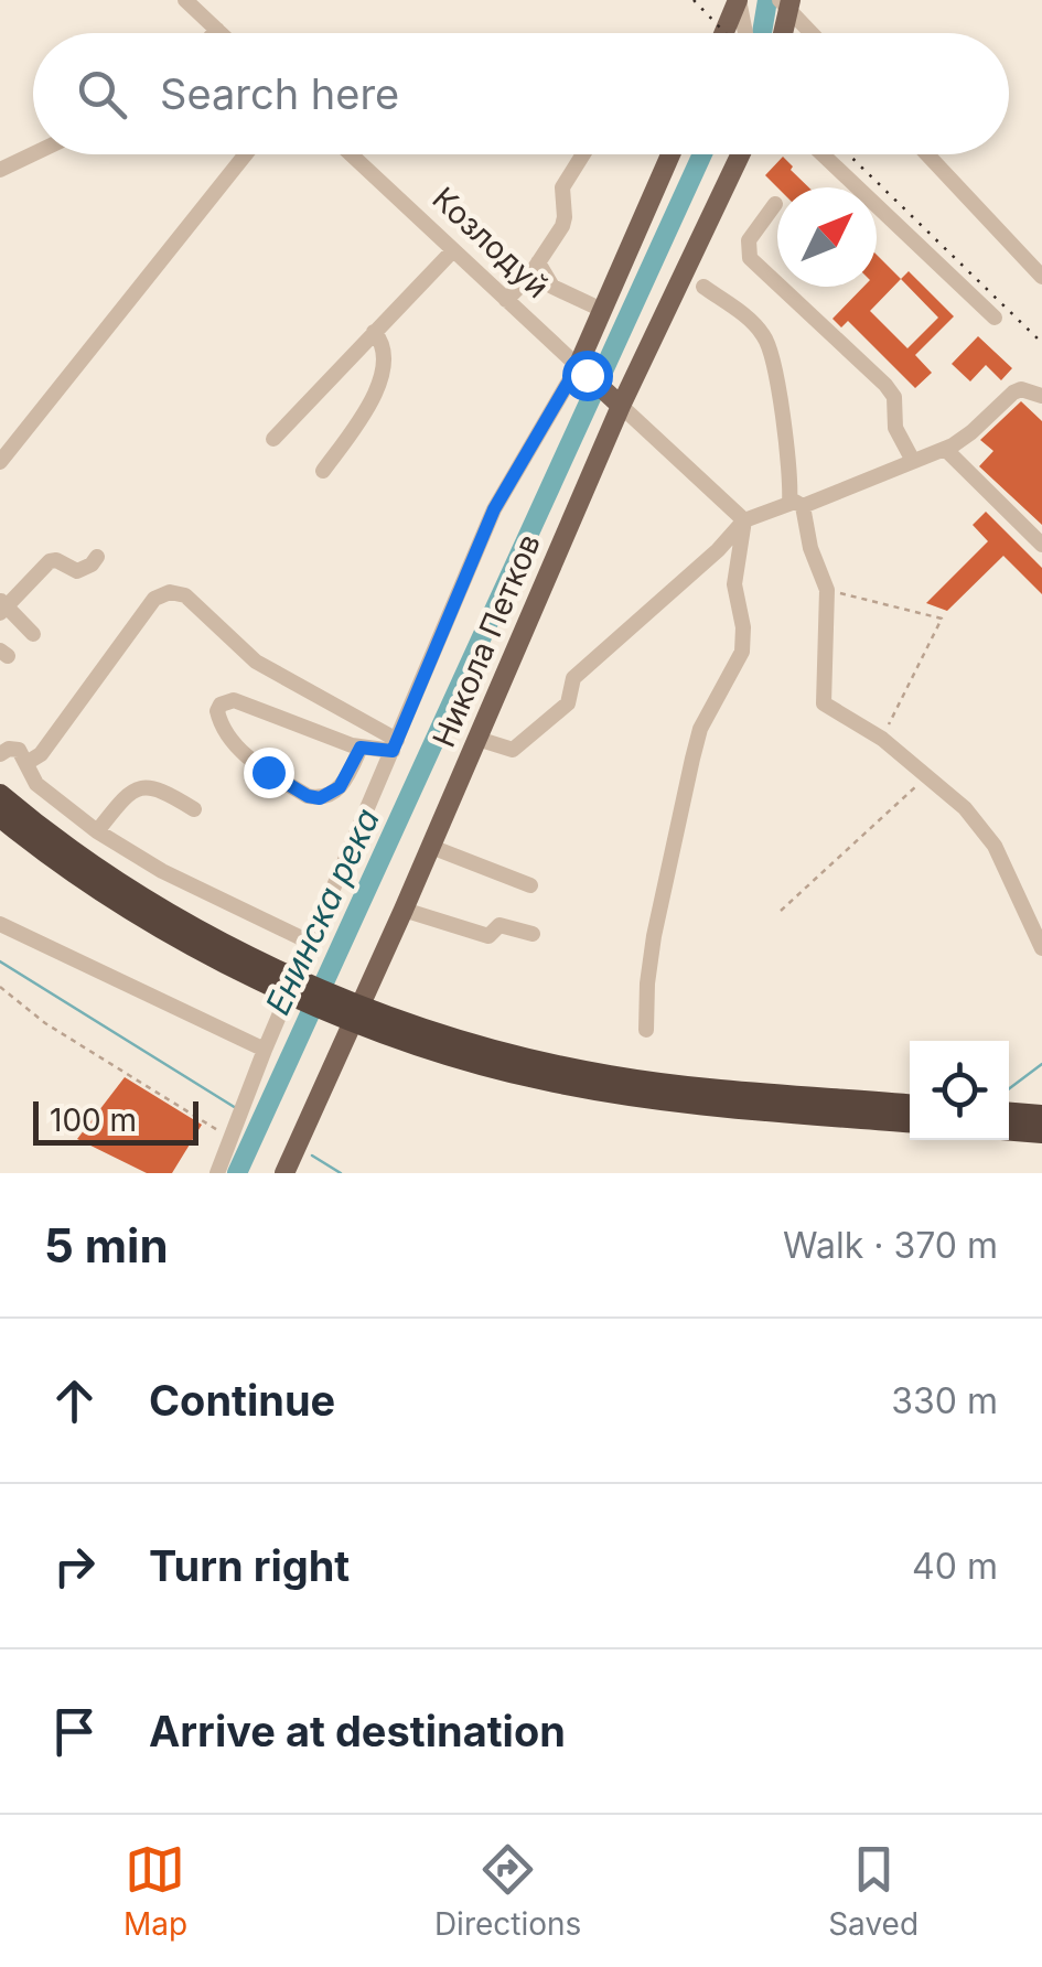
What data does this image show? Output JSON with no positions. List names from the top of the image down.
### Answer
{
  "streets": {
    "main road": ["Козлодуй", "Никола Петков"]
  },
  "crossings": [
    ["Козлодуй", "Никола Петков"]
  ],
  "water": ["Енинска река"],
  "scale_bar": "100 m",
  "north": "top right",
  "page": {
    "search": "Search here",
    "scale": "100 m",
    "heading": ["5 min", "Walk · 370 m"],
    "list": [
      ["Continue", "330 m"],
      ["Turn right", "40 m"],
      "Arrive at destination"
    ],
    "nav": ["Map", "Directions", "Saved"]
  }
}
